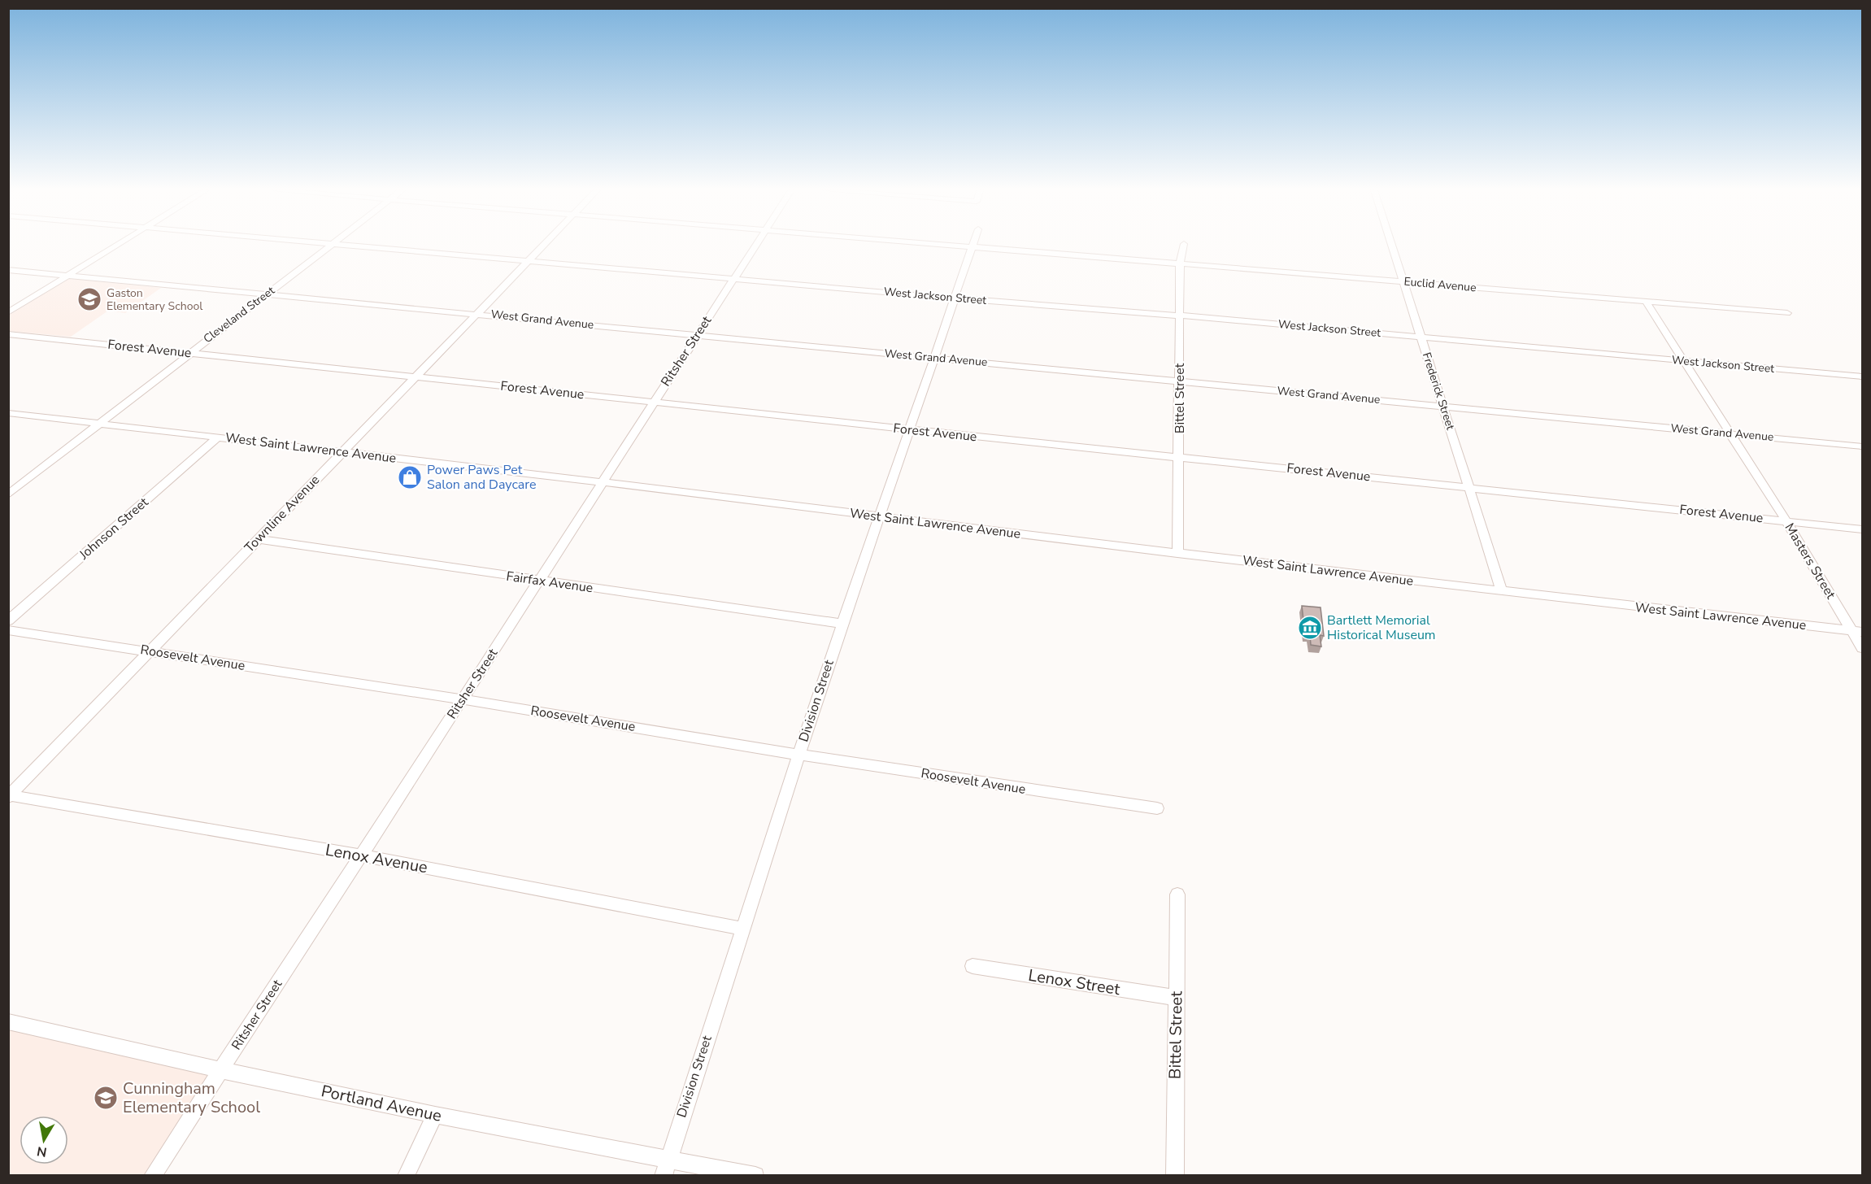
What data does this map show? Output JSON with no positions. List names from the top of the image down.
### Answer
{
  "streets": {
    "street": [
      "Euclid Avenue",
      "West Jackson Street",
      "Cleveland Street",
      "West Grand Avenue",
      "Forest Avenue",
      "Ritsher Street",
      "Frederick Street",
      "Bittel Street",
      "West Saint Lawrence Avenue",
      "Townline Avenue",
      "Johnson Street",
      "Masters Street",
      "Fairfax Avenue",
      "Roosevelt Avenue",
      "Division Street",
      "Lenox Avenue",
      "Lenox Street",
      "Portland Avenue"
    ]
  },
  "crossings": [
    ["Euclid Avenue", "Frederick Street"],
    ["Euclid Avenue", "Bittel Street"],
    ["Euclid Avenue", "Masters Street"],
    ["Euclid Avenue", "Division Street"],
    ["West Jackson Street", "Ritsher Street"],
    ["West Jackson Street", "Frederick Street"],
    ["West Jackson Street", "Bittel Street"],
    ["West Jackson Street", "Townline Avenue"],
    ["West Jackson Street", "Masters Street"],
    ["West Jackson Street", "Division Street"],
    ["Cleveland Street", "West Grand Avenue"],
    ["Cleveland Street", "Forest Avenue"],
    ["Cleveland Street", "West Saint Lawrence Avenue"],
    ["West Grand Avenue", "Ritsher Street"],
    ["West Grand Avenue", "Frederick Street"],
    ["West Grand Avenue", "Bittel Street"],
    ["West Grand Avenue", "Townline Avenue"],
    ["West Grand Avenue", "Masters Street"],
    ["West Grand Avenue", "Division Street"],
    ["Forest Avenue", "Ritsher Street"],
    ["Forest Avenue", "Frederick Street"],
    ["Forest Avenue", "Bittel Street"],
    ["Forest Avenue", "Townline Avenue"],
    ["Forest Avenue", "Masters Street"],
    ["Forest Avenue", "Division Street"],
    ["Ritsher Street", "West Saint Lawrence Avenue"],
    ["Ritsher Street", "Fairfax Avenue"],
    ["Ritsher Street", "Roosevelt Avenue"],
    ["Ritsher Street", "Lenox Avenue"],
    ["Ritsher Street", "Portland Avenue"],
    ["Frederick Street", "West Saint Lawrence Avenue"],
    ["Bittel Street", "West Saint Lawrence Avenue"],
    ["Bittel Street", "Lenox Street"],
    ["West Saint Lawrence Avenue", "Townline Avenue"],
    ["West Saint Lawrence Avenue", "Johnson Street"],
    ["West Saint Lawrence Avenue", "Masters Street"],
    ["West Saint Lawrence Avenue", "Division Street"],
    ["Townline Avenue", "Fairfax Avenue"],
    ["Townline Avenue", "Roosevelt Avenue"],
    ["Townline Avenue", "Lenox Avenue"],
    ["Fairfax Avenue", "Division Street"],
    ["Roosevelt Avenue", "Division Street"],
    ["Division Street", "Lenox Avenue"],
    ["Division Street", "Portland Avenue"]
  ],
  "places": {
    "school or university": ["Gaston Elementary School", "Cunningham Elementary School"],
    "shop": ["Power Paws Pet Salon and Daycare"],
    "museum": ["Bartlett Memorial Historical Museum"]
  },
  "north": "bottom"
}
